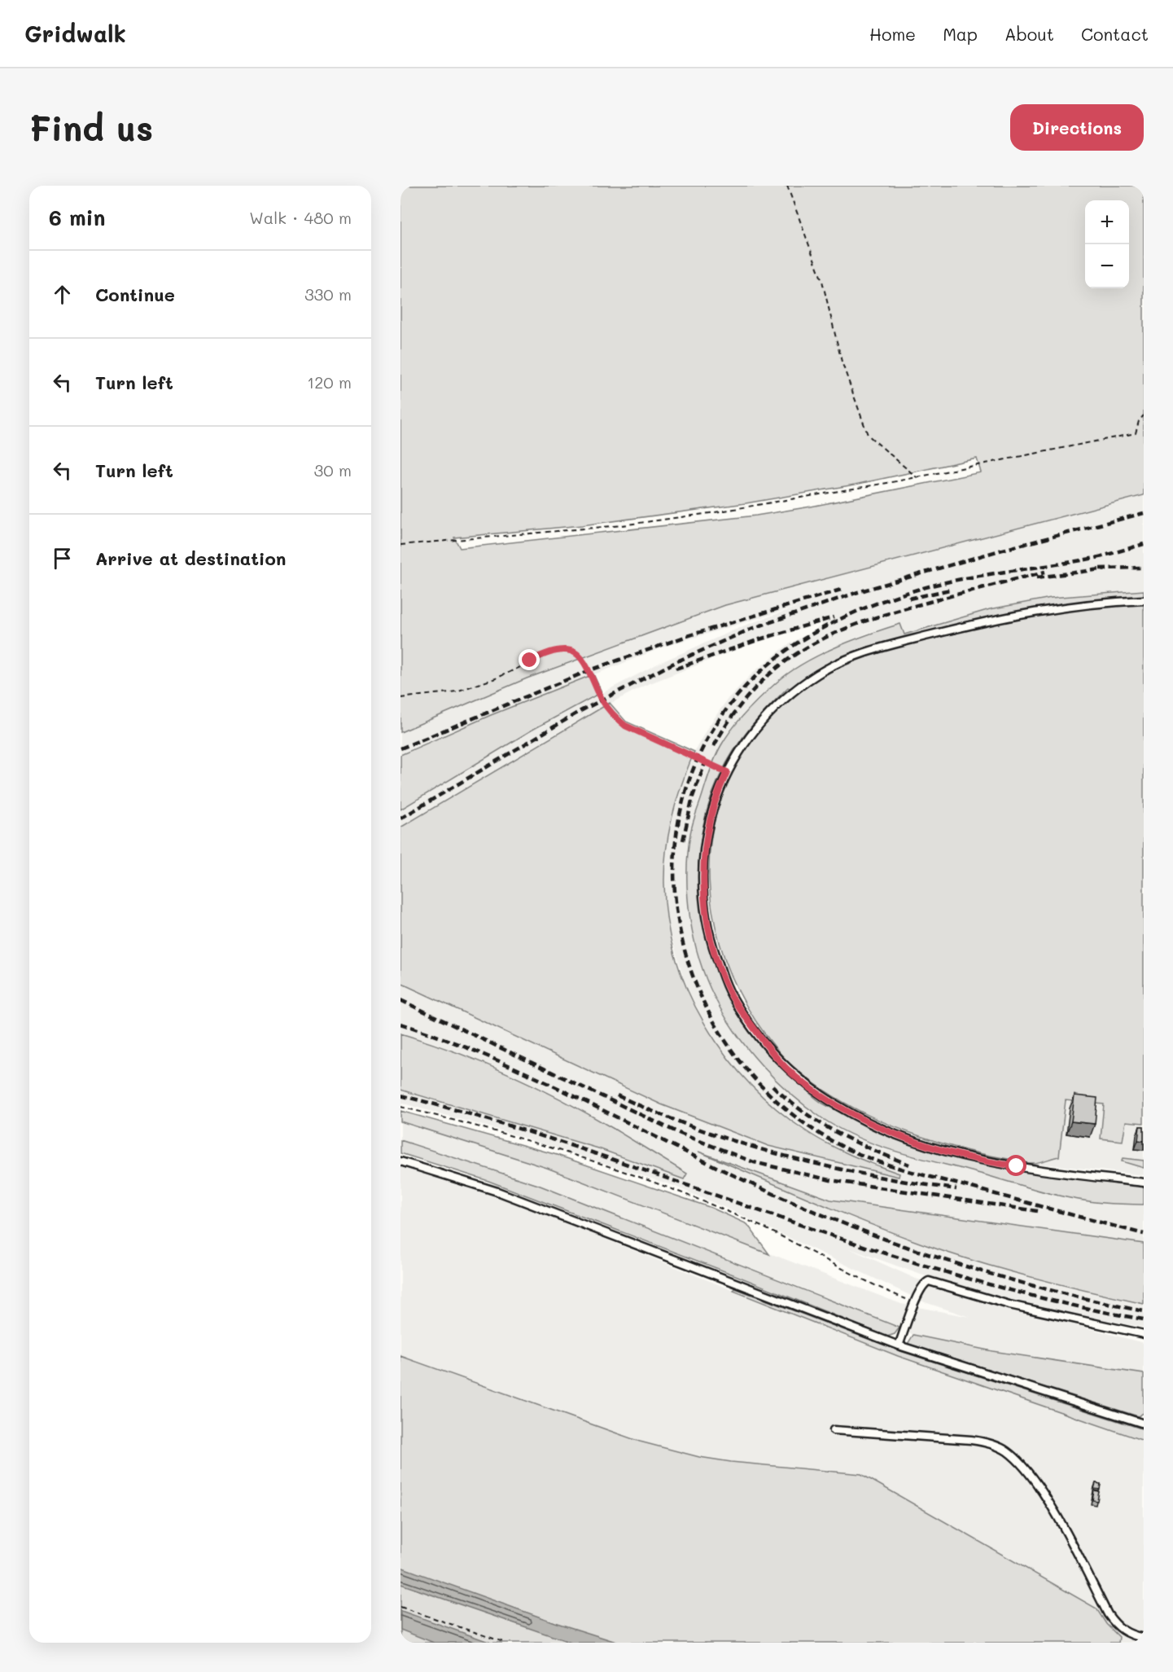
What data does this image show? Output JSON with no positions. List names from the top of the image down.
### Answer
{
  "page": {
    "header": "Gridwalk",
    "nav": [
      "Home",
      "Map",
      "About",
      "Contact"
    ],
    "buttons": "Directions",
    "title": "Find us",
    "heading": ["6 min", "Walk · 480 m"],
    "map_buttons": ["+", "−"],
    "list": [
      ["Continue", "330 m"],
      ["Turn left", "120 m"],
      ["Turn left", "30 m"],
      "Arrive at destination"
    ]
  }
}
